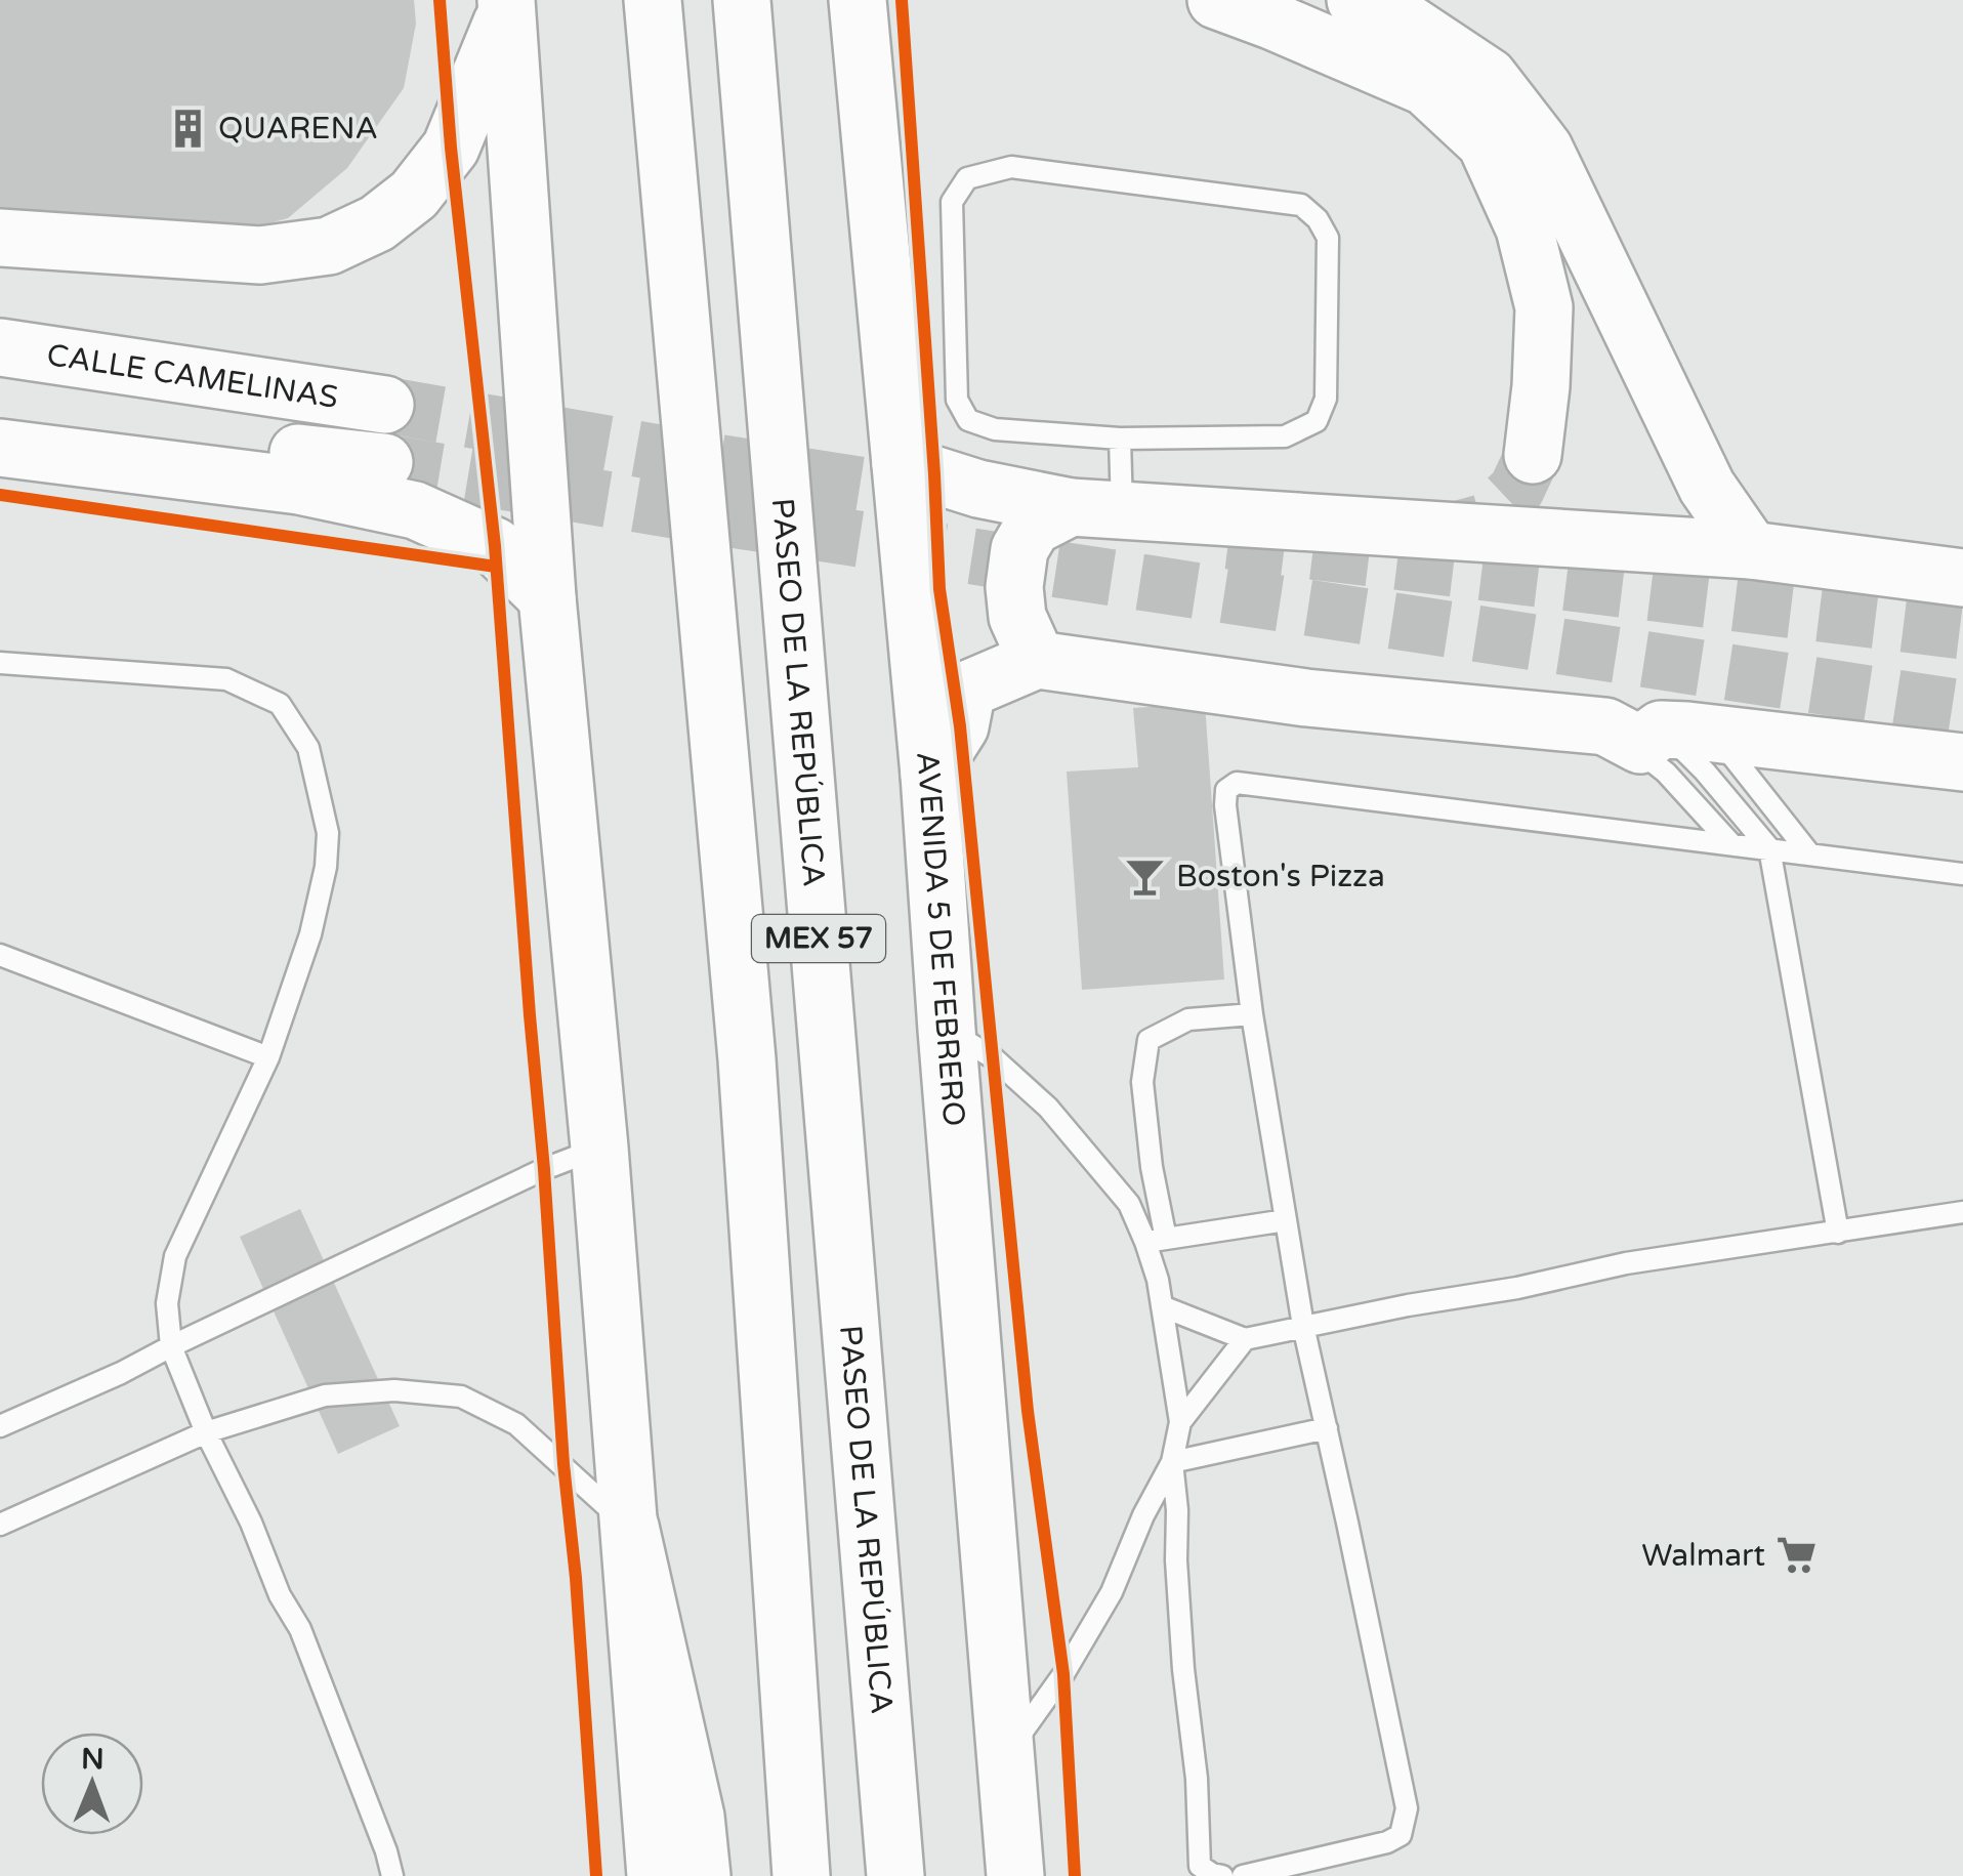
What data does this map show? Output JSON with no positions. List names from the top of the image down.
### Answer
{
  "streets": {
    "main road": [
      "CALLE CAMELINAS",
      "PASEO DE LA REPÚBLICA",
      "AVENIDA 5 DE FEBRERO",
      "MEX 57"
    ]
  },
  "places": {
    "building": ["QUARENA"],
    "bar": ["Boston's Pizza"],
    "supermarket": ["Walmart"]
  },
  "north": "top"
}
